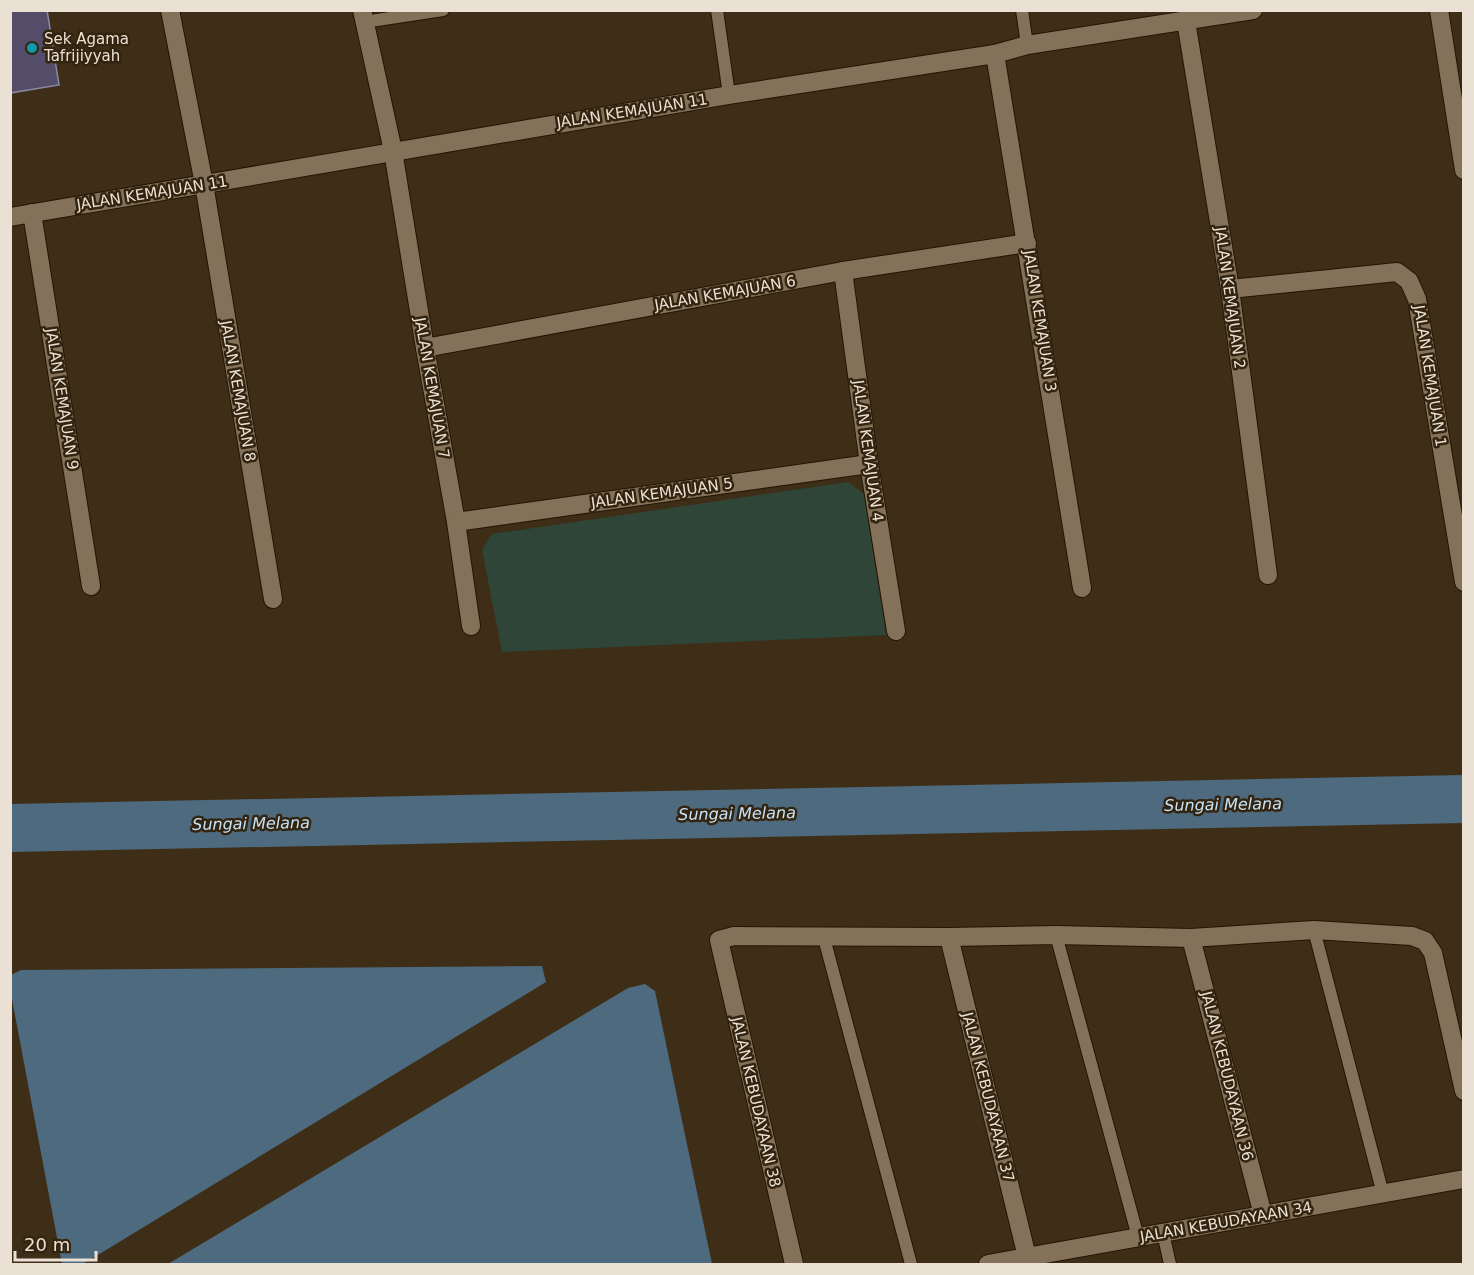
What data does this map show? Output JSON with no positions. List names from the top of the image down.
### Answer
{
  "streets": {
    "street": [
      "JALAN KEMAJUAN 11",
      "JALAN KEMAJUAN 6",
      "JALAN KEMAJUAN 2",
      "JALAN KEMAJUAN 3",
      "JALAN KEMAJUAN 1",
      "JALAN KEMAJUAN 7",
      "JALAN KEMAJUAN 8",
      "JALAN KEMAJUAN 9",
      "JALAN KEMAJUAN 4",
      "JALAN KEMAJUAN 5",
      "JALAN KEBUDAYAAN 36",
      "JALAN KEBUDAYAAN 37",
      "JALAN KEBUDAYAAN 38",
      "JALAN KEBUDAYAAN 34"
    ]
  },
  "crossings": [
    ["JALAN KEMAJUAN 11", "JALAN KEMAJUAN 2"],
    ["JALAN KEMAJUAN 11", "JALAN KEMAJUAN 3"],
    ["JALAN KEMAJUAN 11", "JALAN KEMAJUAN 7"],
    ["JALAN KEMAJUAN 11", "JALAN KEMAJUAN 8"],
    ["JALAN KEMAJUAN 11", "JALAN KEMAJUAN 9"],
    ["JALAN KEMAJUAN 6", "JALAN KEMAJUAN 3"],
    ["JALAN KEMAJUAN 6", "JALAN KEMAJUAN 7"],
    ["JALAN KEMAJUAN 6", "JALAN KEMAJUAN 4"],
    ["JALAN KEMAJUAN 2", "JALAN KEMAJUAN 1"],
    ["JALAN KEMAJUAN 7", "JALAN KEMAJUAN 5"],
    ["JALAN KEMAJUAN 4", "JALAN KEMAJUAN 5"],
    ["JALAN KEBUDAYAAN 36", "JALAN KEBUDAYAAN 34"],
    ["JALAN KEBUDAYAAN 37", "JALAN KEBUDAYAAN 34"]
  ],
  "water": ["Sungai Melana"],
  "places": ["Sek Agama Tafrijiyyah"],
  "scale_bar": "20 m"
}
